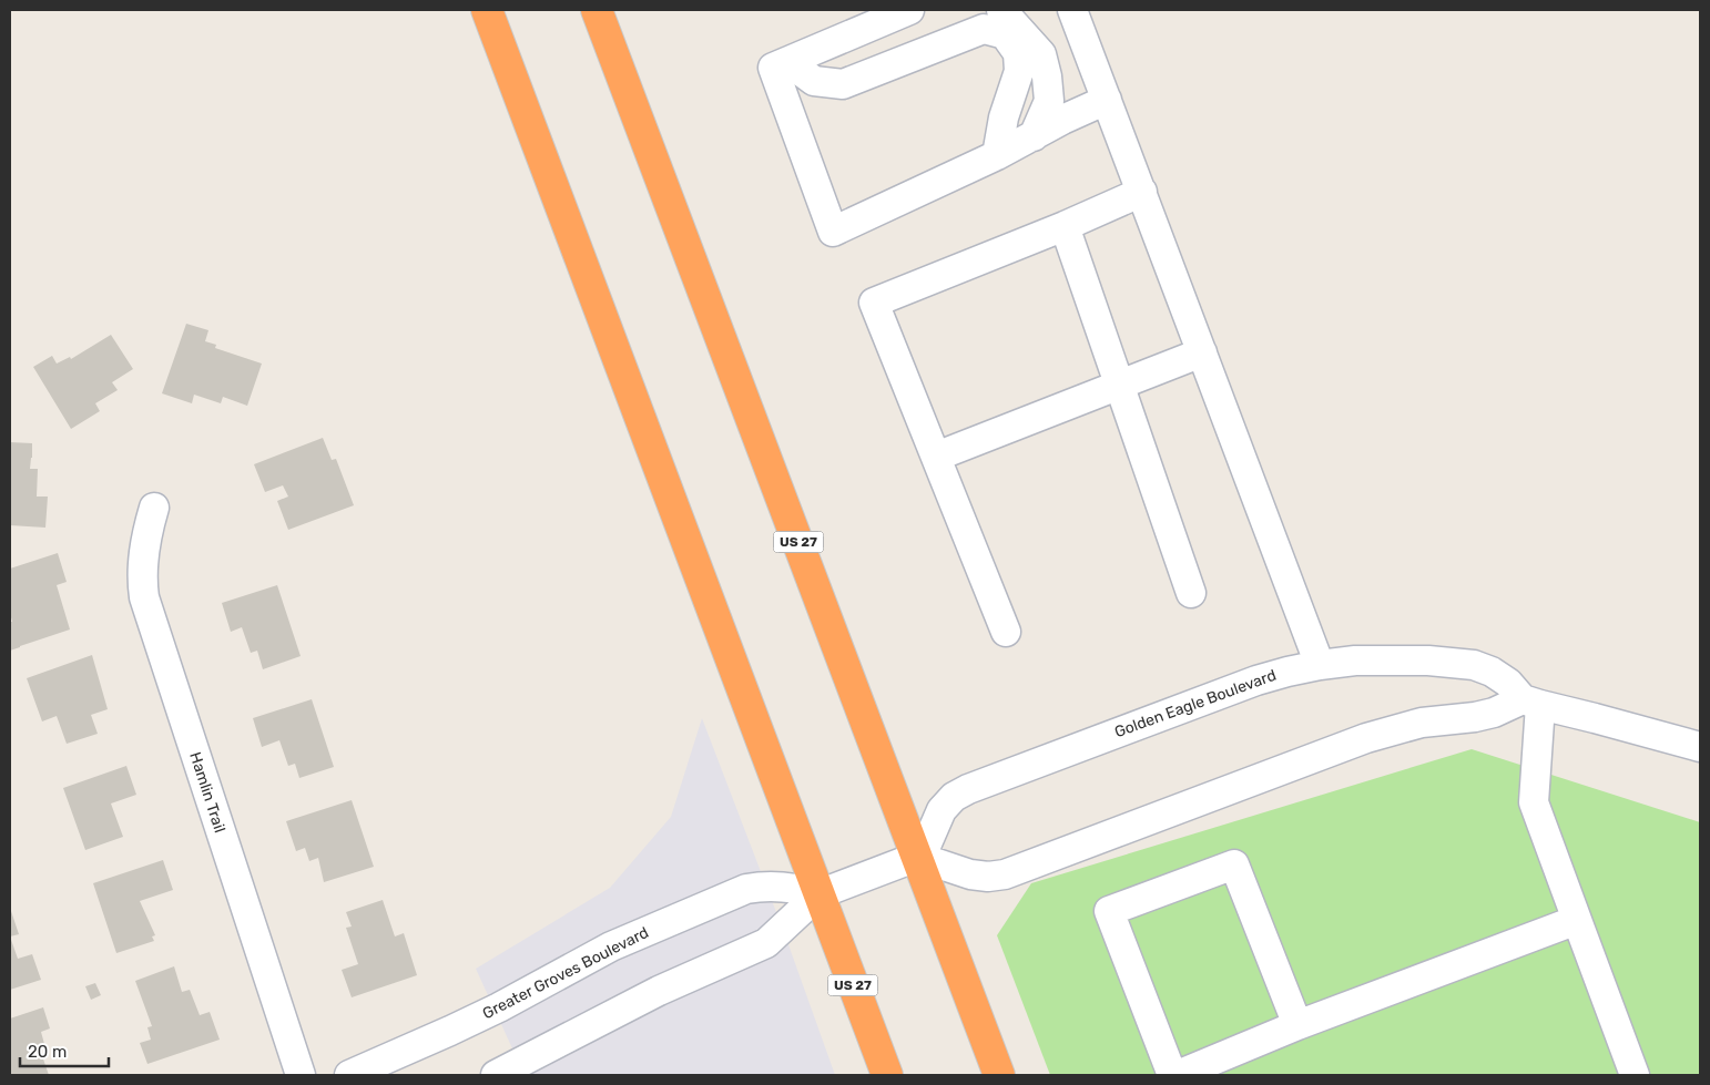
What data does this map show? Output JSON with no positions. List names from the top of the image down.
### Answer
{
  "streets": {
    "highway": ["US 27"],
    "street": ["Golden Eagle Boulevard", "Hamlin Trail", "Greater Groves Boulevard"]
  },
  "crossings": [
    ["US 27", "Golden Eagle Boulevard"],
    ["US 27", "Greater Groves Boulevard"]
  ],
  "scale_bar": "20 m"
}
